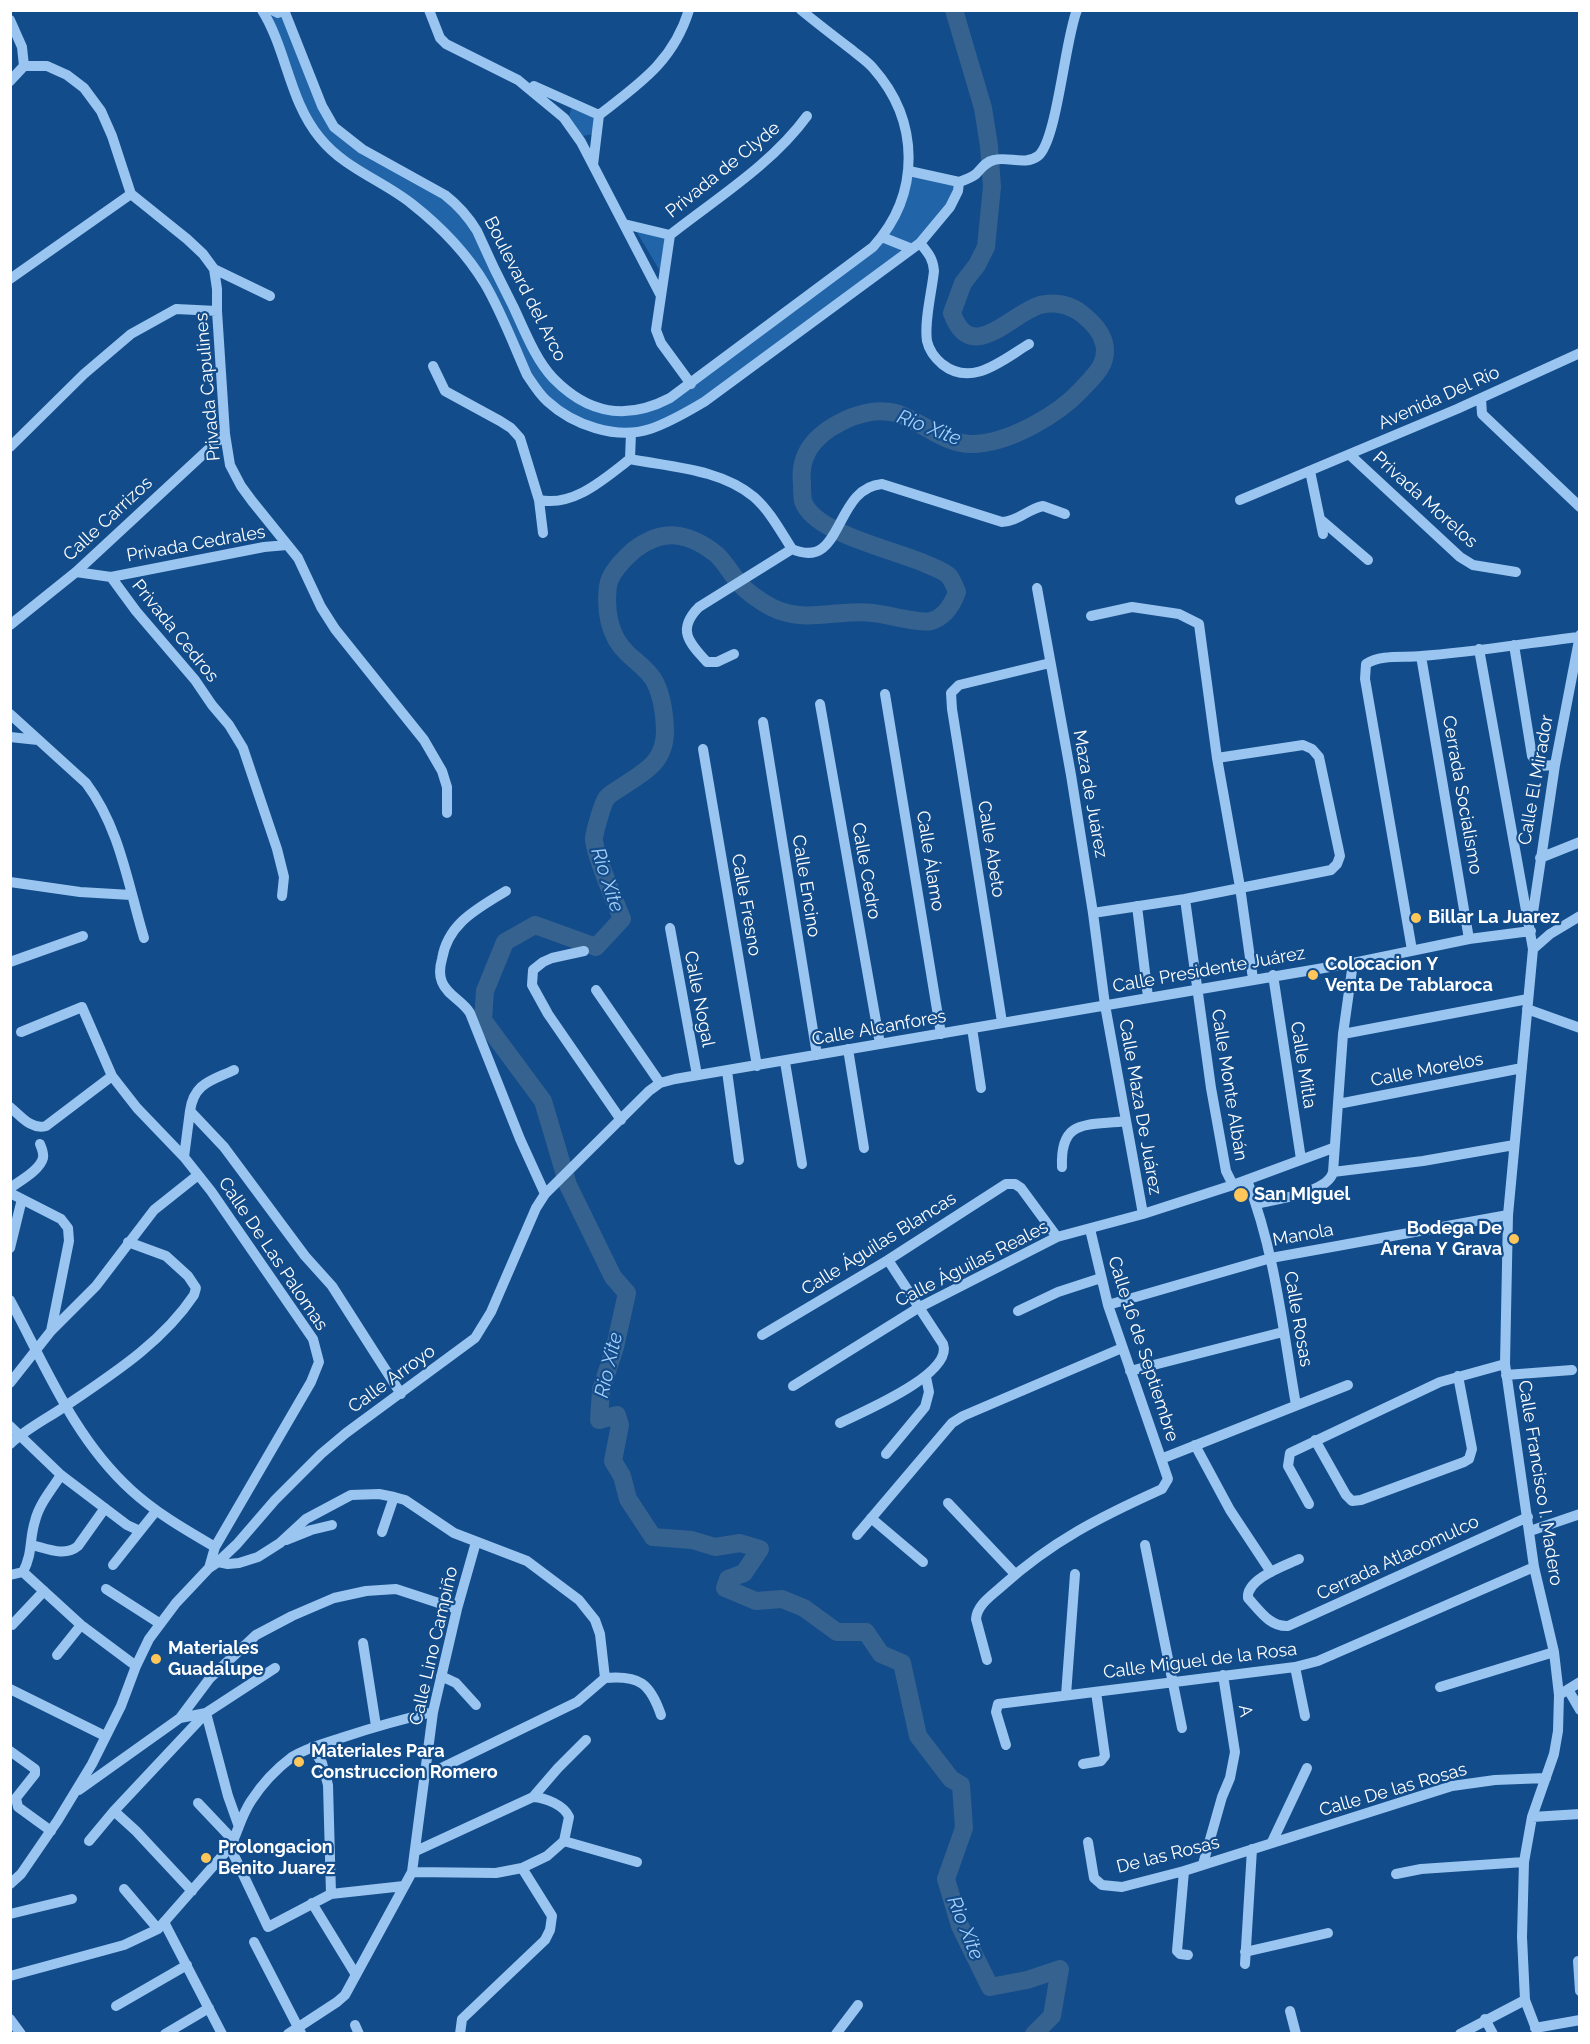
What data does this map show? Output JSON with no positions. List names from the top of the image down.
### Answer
{
  "streets": {
    "street": [
      "Privada de Clyde",
      "Boulevard del Arco",
      "Privada Capulines",
      "Avenida Del Río",
      "Privada Morelos",
      "Calle Carrizos",
      "Privada Cedrales",
      "Privada Cedros",
      "Calle El Mirador",
      "Maza de Juárez",
      "Cerrada Socialismo",
      "Calle Abeto",
      "Calle Álamo",
      "Calle Cedro",
      "Calle Encino",
      "Calle Fresno",
      "Calle Presidente Juárez",
      "Calle Nogal",
      "Calle Alcanfores",
      "Calle Mitla",
      "Calle Morelos",
      "Calle Monte Albán",
      "Calle Maza De Juárez",
      "Manola",
      "Calle Águilas Blancas",
      "Calle De Las Palomas",
      "Calle Águilas Reales",
      "Calle Rosas",
      "Calle 16 de Septiembre",
      "Calle Arroyo",
      "Calle Francisco I. Madero",
      "Cerrada Atlacomulco",
      "Calle Lino Campiño",
      "Calle Miguel de la Rosa",
      "A",
      "Calle De las Rosas",
      "De las Rosas"
    ]
  },
  "crossings": [
    ["Privada de Clyde", "Boulevard del Arco"],
    ["Privada Capulines", "Calle Carrizos"],
    ["Privada Capulines", "Privada Cedrales"],
    ["Avenida Del Río", "Privada Morelos"],
    ["Calle Carrizos", "Privada Cedros"],
    ["Privada Cedrales", "Privada Cedros"],
    ["Calle El Mirador", "Calle Presidente Juárez"],
    ["Calle El Mirador", "Calle Francisco I. Madero"],
    ["Maza de Juárez", "Calle Abeto"],
    ["Maza de Juárez", "Calle Presidente Juárez"],
    ["Maza de Juárez", "Calle Alcanfores"],
    ["Maza de Juárez", "Calle Maza De Juárez"],
    ["Cerrada Socialismo", "Calle Presidente Juárez"],
    ["Calle Abeto", "Calle Alcanfores"],
    ["Calle Álamo", "Calle Alcanfores"],
    ["Calle Cedro", "Calle Alcanfores"],
    ["Calle Encino", "Calle Alcanfores"],
    ["Calle Fresno", "Calle Alcanfores"],
    ["Calle Presidente Juárez", "Calle Alcanfores"],
    ["Calle Presidente Juárez", "Calle Mitla"],
    ["Calle Presidente Juárez", "Calle Monte Albán"],
    ["Calle Presidente Juárez", "Calle Maza De Juárez"],
    ["Calle Presidente Juárez", "Calle Francisco I. Madero"],
    ["Calle Nogal", "Calle Alcanfores"],
    ["Calle Alcanfores", "Calle Maza De Juárez"],
    ["Calle Alcanfores", "Calle Arroyo"],
    ["Calle Mitla", "Calle Águilas Reales"],
    ["Calle Morelos", "Calle Francisco I. Madero"],
    ["Calle Monte Albán", "Calle Águilas Reales"],
    ["Calle Maza De Juárez", "Calle Águilas Reales"],
    ["Manola", "Calle Rosas"],
    ["Manola", "Calle 16 de Septiembre"],
    ["Manola", "Calle Francisco I. Madero"],
    ["Calle Águilas Blancas", "Calle Águilas Reales"],
    ["Calle De Las Palomas", "Calle Arroyo"],
    ["Calle Águilas Reales", "Calle Rosas"],
    ["Calle Águilas Reales", "Calle 16 de Septiembre"],
    ["Calle Francisco I. Madero", "Cerrada Atlacomulco"],
    ["Calle Francisco I. Madero", "Calle Miguel de la Rosa"],
    ["Calle Francisco I. Madero", "Calle De las Rosas"],
    ["Calle Miguel de la Rosa", "A"],
    ["A", "De las Rosas"],
    ["Calle De las Rosas", "De las Rosas"]
  ],
  "water": ["Rio Xite"],
  "places": [
    "Billar La Juarez",
    "Colocacion Y Venta De Tablaroca",
    "San MIguel",
    "Bodega De Arena Y Grava",
    "Materiales Guadalupe",
    "Materiales Para Construccion Romero",
    "Prolongacion Benito Juarez"
  ]
}
